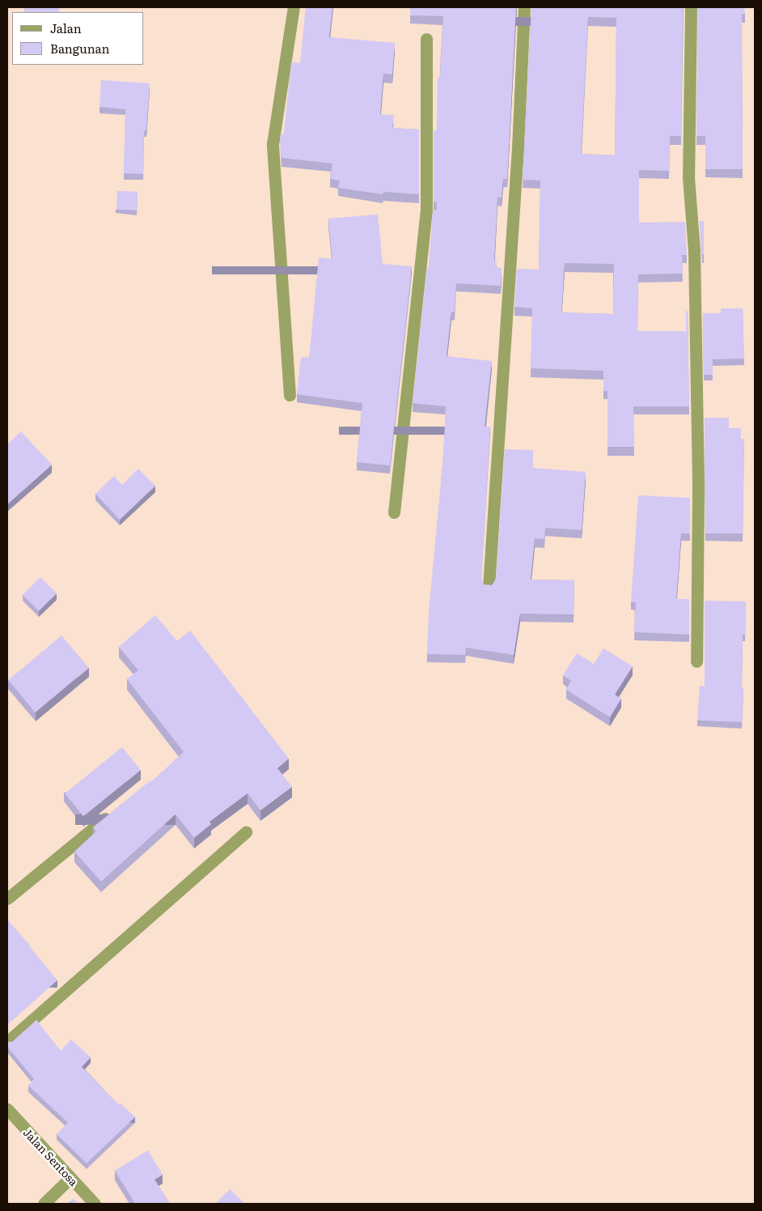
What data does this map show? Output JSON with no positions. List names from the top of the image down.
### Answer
{
  "streets": {
    "street": ["Jalan Sentosa"]
  },
  "legend": ["Jalan", "Bangunan"]
}
